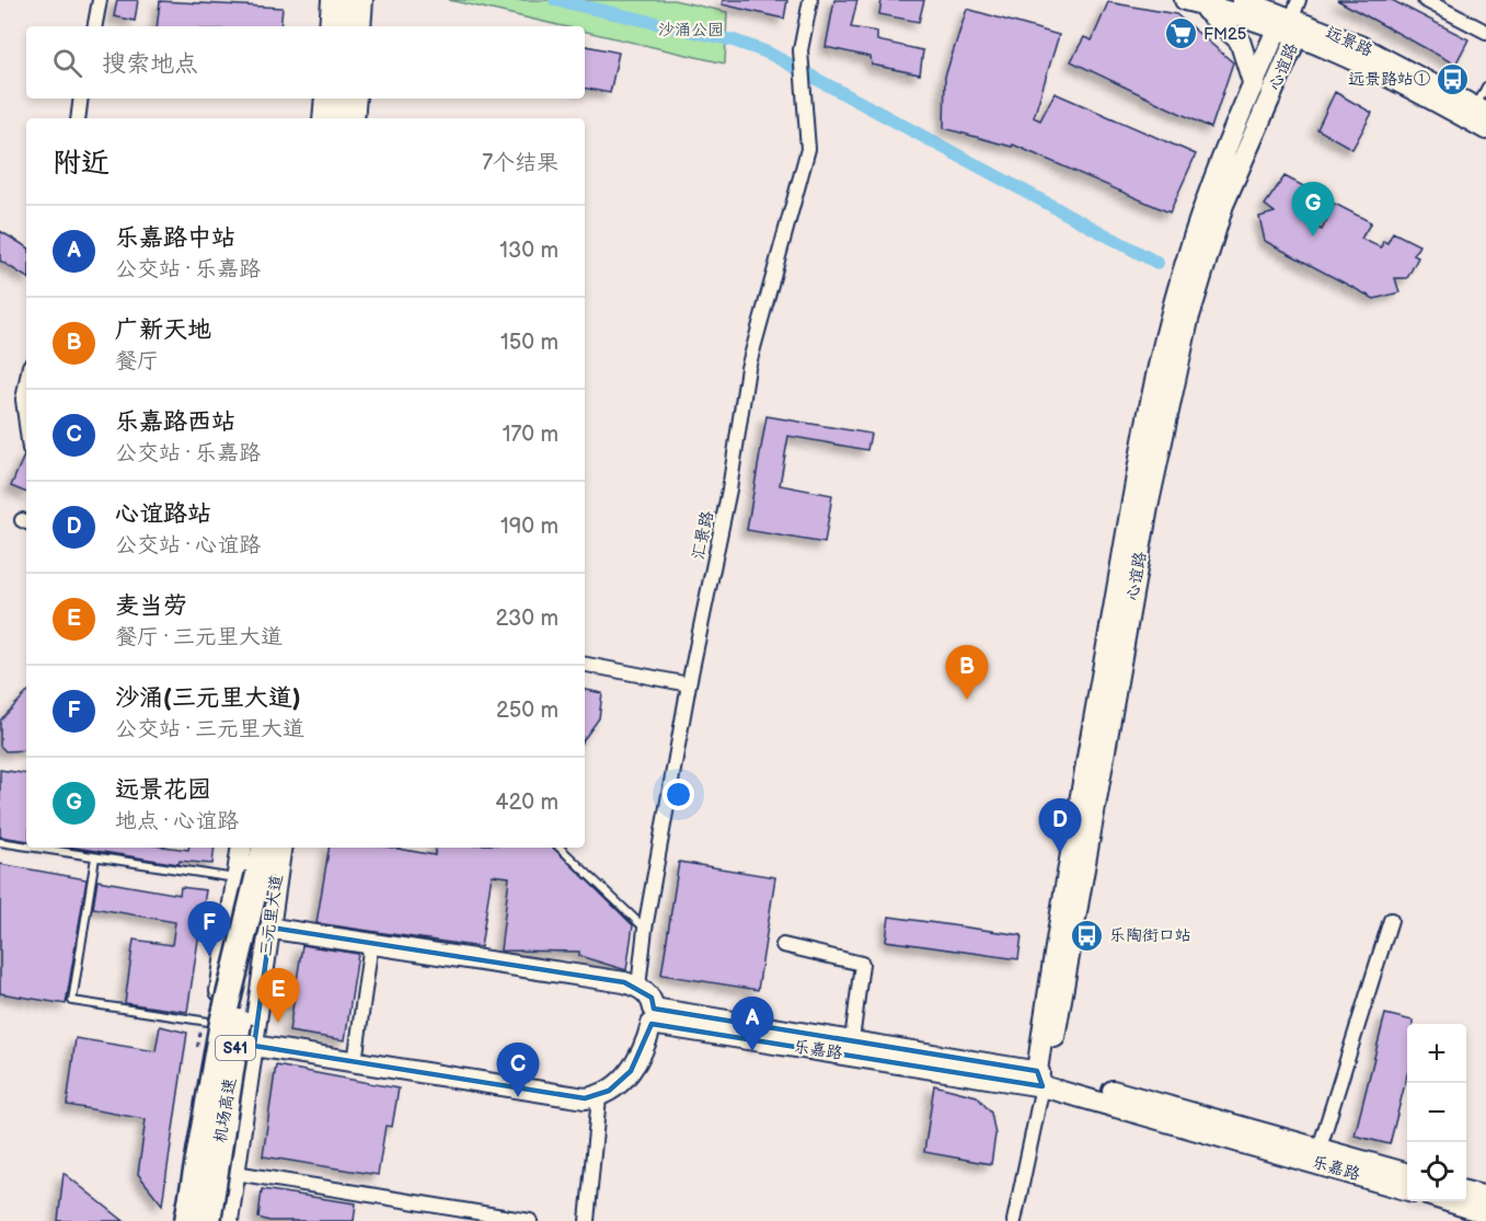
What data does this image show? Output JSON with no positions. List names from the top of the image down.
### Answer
{
  "streets": {
    "highway": ["S41", "机场高速"],
    "street": [
      "远景路",
      "心谊路",
      "汇景路",
      "三元里大道",
      "乐嘉路"
    ]
  },
  "crossings": [
    ["远景路", "心谊路"],
    ["心谊路", "乐嘉路"],
    ["三元里大道", "机场高速"]
  ],
  "parks": ["沙涌公园"],
  "places": {
    "supermarket": ["FM25"],
    "bus stop": ["远景路站①", "乐陶街口站"]
  },
  "page": {
    "search": "搜索地点",
    "heading": ["附近", "7个结果"],
    "pins": [
      "G",
      "B",
      "D",
      "F",
      "E",
      "A",
      "C"
    ],
    "list": [
      {
        "mark": "A",
        "name": "乐嘉路中站",
        "note": "公交站 · 乐嘉路",
        "value": "130 m"
      },
      {
        "mark": "B",
        "name": "广新天地",
        "note": "餐厅",
        "value": "150 m"
      },
      {
        "mark": "C",
        "name": "乐嘉路西站",
        "note": "公交站 · 乐嘉路",
        "value": "170 m"
      },
      {
        "mark": "D",
        "name": "心谊路站",
        "note": "公交站 · 心谊路",
        "value": "190 m"
      },
      {
        "mark": "E",
        "name": "麦当劳",
        "note": "餐厅 · 三元里大道",
        "value": "230 m"
      },
      {
        "mark": "F",
        "name": "沙涌(三元里大道)",
        "note": "公交站 · 三元里大道",
        "value": "250 m"
      },
      {
        "mark": "G",
        "name": "远景花园",
        "note": "地点 · 心谊路",
        "value": "420 m"
      }
    ],
    "map_buttons": ["+", "−"]
  }
}
